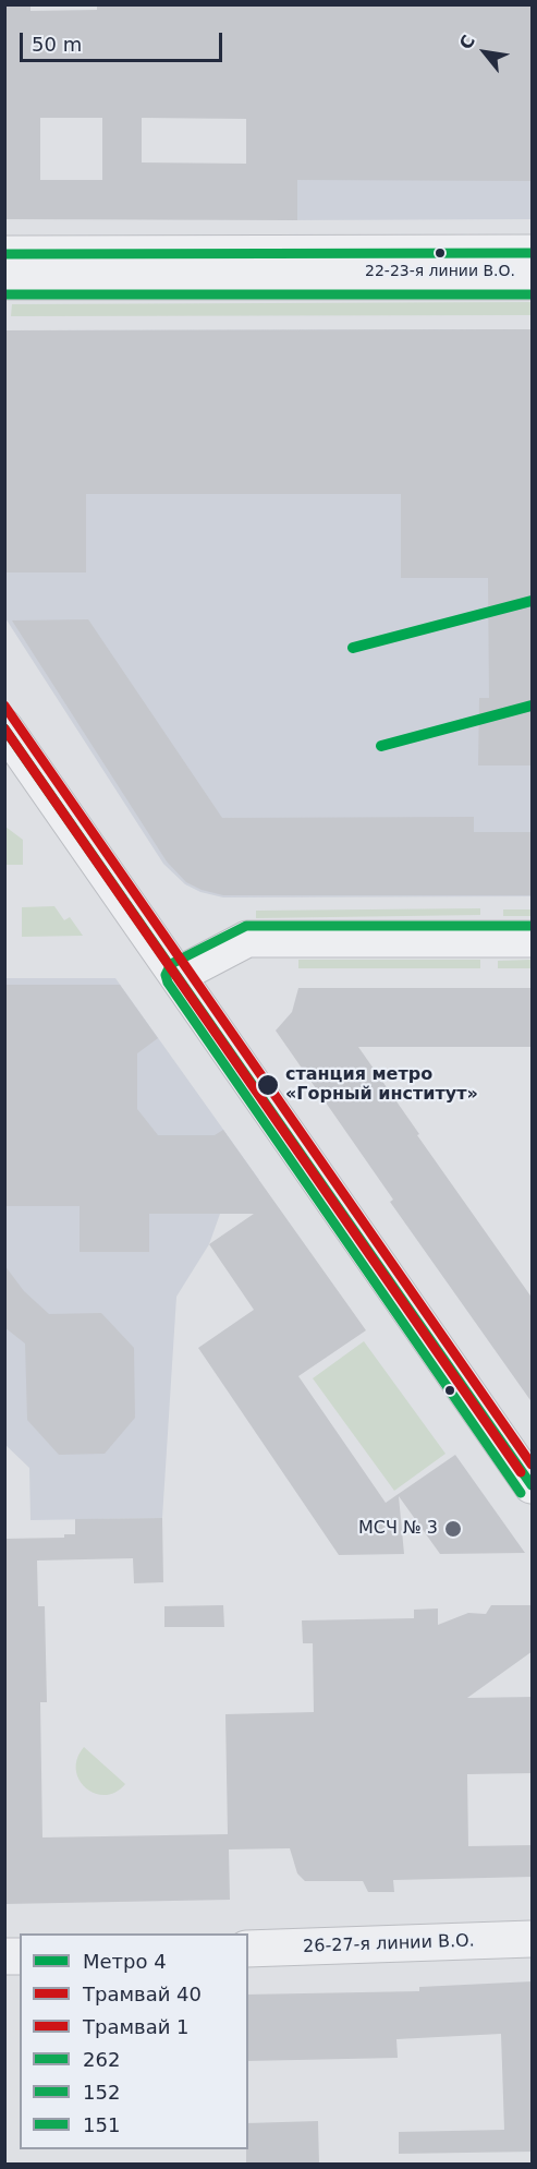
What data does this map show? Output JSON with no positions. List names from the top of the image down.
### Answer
{
  "streets": {
    "street": ["26-27-я линии В.О."]
  },
  "places": ["22-23-я линии В.О.", "станция метро «Горный институт»", "МСЧ № 3"],
  "lines": [
    "transit line 151",
    "transit line 152",
    "metro line 4",
    "tram line 40",
    "tram line 1",
    "transit line 262"
  ],
  "legend": [
    "Метро 4",
    "Трамвай 40",
    "Трамвай 1",
    "262",
    "152",
    "151"
  ],
  "scale_bar": "50 m",
  "north": "top left"
}
